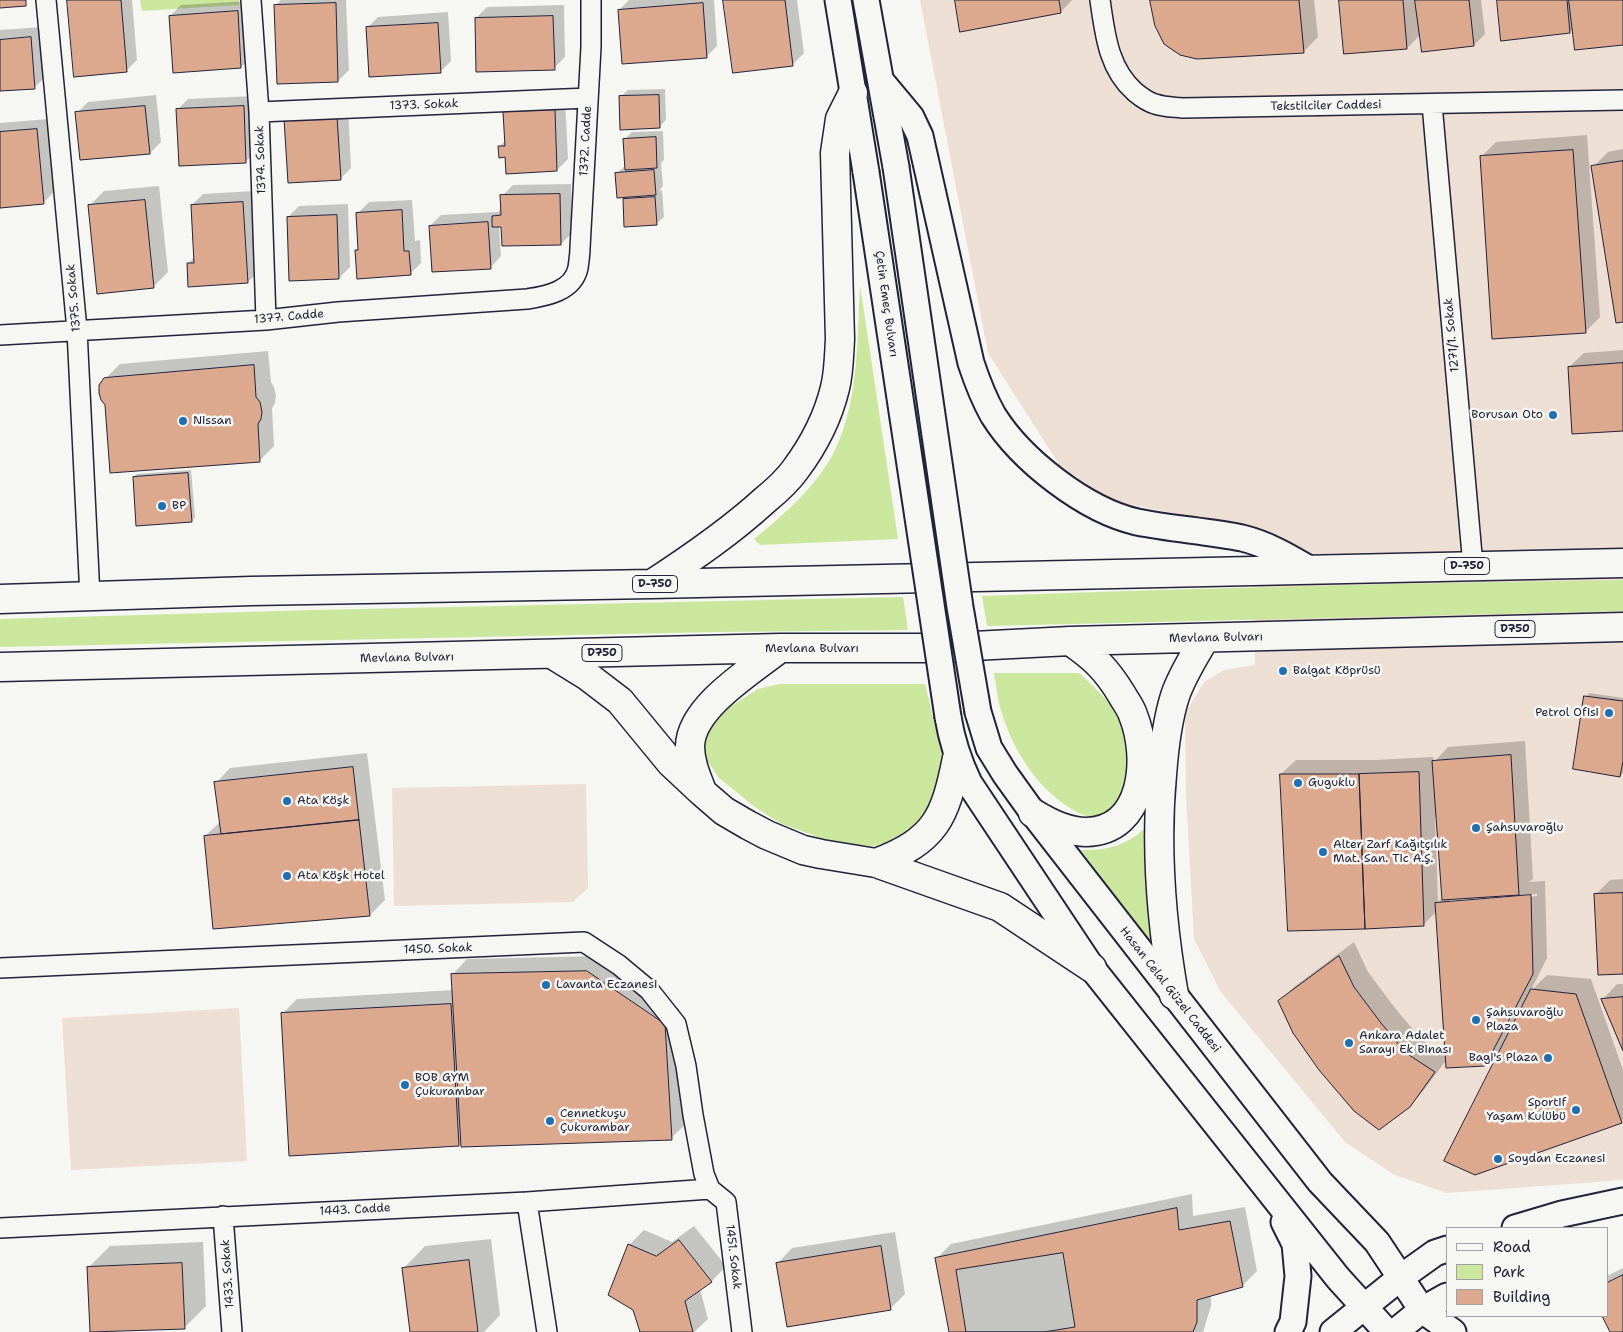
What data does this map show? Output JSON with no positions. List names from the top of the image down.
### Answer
{
  "streets": {
    "highway": ["D-750", "D750", "Mevlana Bulvarı"],
    "main road": ["Çetin Emeç Bulvarı", "Hasan Celal Güzel Caddesi"],
    "street": [
      "1373. Sokak",
      "Tekstilciler Caddesi",
      "1372. Cadde",
      "1374. Sokak",
      "1375. Sokak",
      "1377. Cadde",
      "1271/1. Sokak",
      "1450. Sokak",
      "1443. Cadde",
      "1451. Sokak",
      "1433. Sokak"
    ]
  },
  "crossings": [
    ["1373. Sokak", "1372. Cadde"],
    ["1373. Sokak", "1374. Sokak"],
    ["Tekstilciler Caddesi", "1271/1. Sokak"],
    ["1372. Cadde", "1377. Cadde"],
    ["1374. Sokak", "1377. Cadde"],
    ["1375. Sokak", "1377. Cadde"],
    ["1375. Sokak", "D-750"],
    ["1271/1. Sokak", "D-750"],
    ["1450. Sokak", "1443. Cadde"],
    ["1450. Sokak", "1451. Sokak"],
    ["1443. Cadde", "1451. Sokak"],
    ["1443. Cadde", "1433. Sokak"]
  ],
  "places": [
    "Borusan Oto",
    "Nissan",
    "BP",
    "Balgat Köprüsü",
    "Petrol Ofisi",
    "Guguklu",
    "Ata Köşk",
    "Şahsuvaroğlu",
    "Alter Zarf Kağıtçılık Mat. San. Tic A.Ş.",
    "Ata Köşk Hotel",
    "Lavanta Eczanesi",
    "Şahsuvaroğlu Plaza",
    "Ankara Adalet Sarayı Ek Binası",
    "Bagi's Plaza",
    "BOB GYM Çukurambar",
    "Sportif Yaşam Kulübü",
    "Cennetkuşu Çukurambar",
    "Soydan Eczanesi"
  ],
  "legend": ["Road", "Park", "Building"]
}
